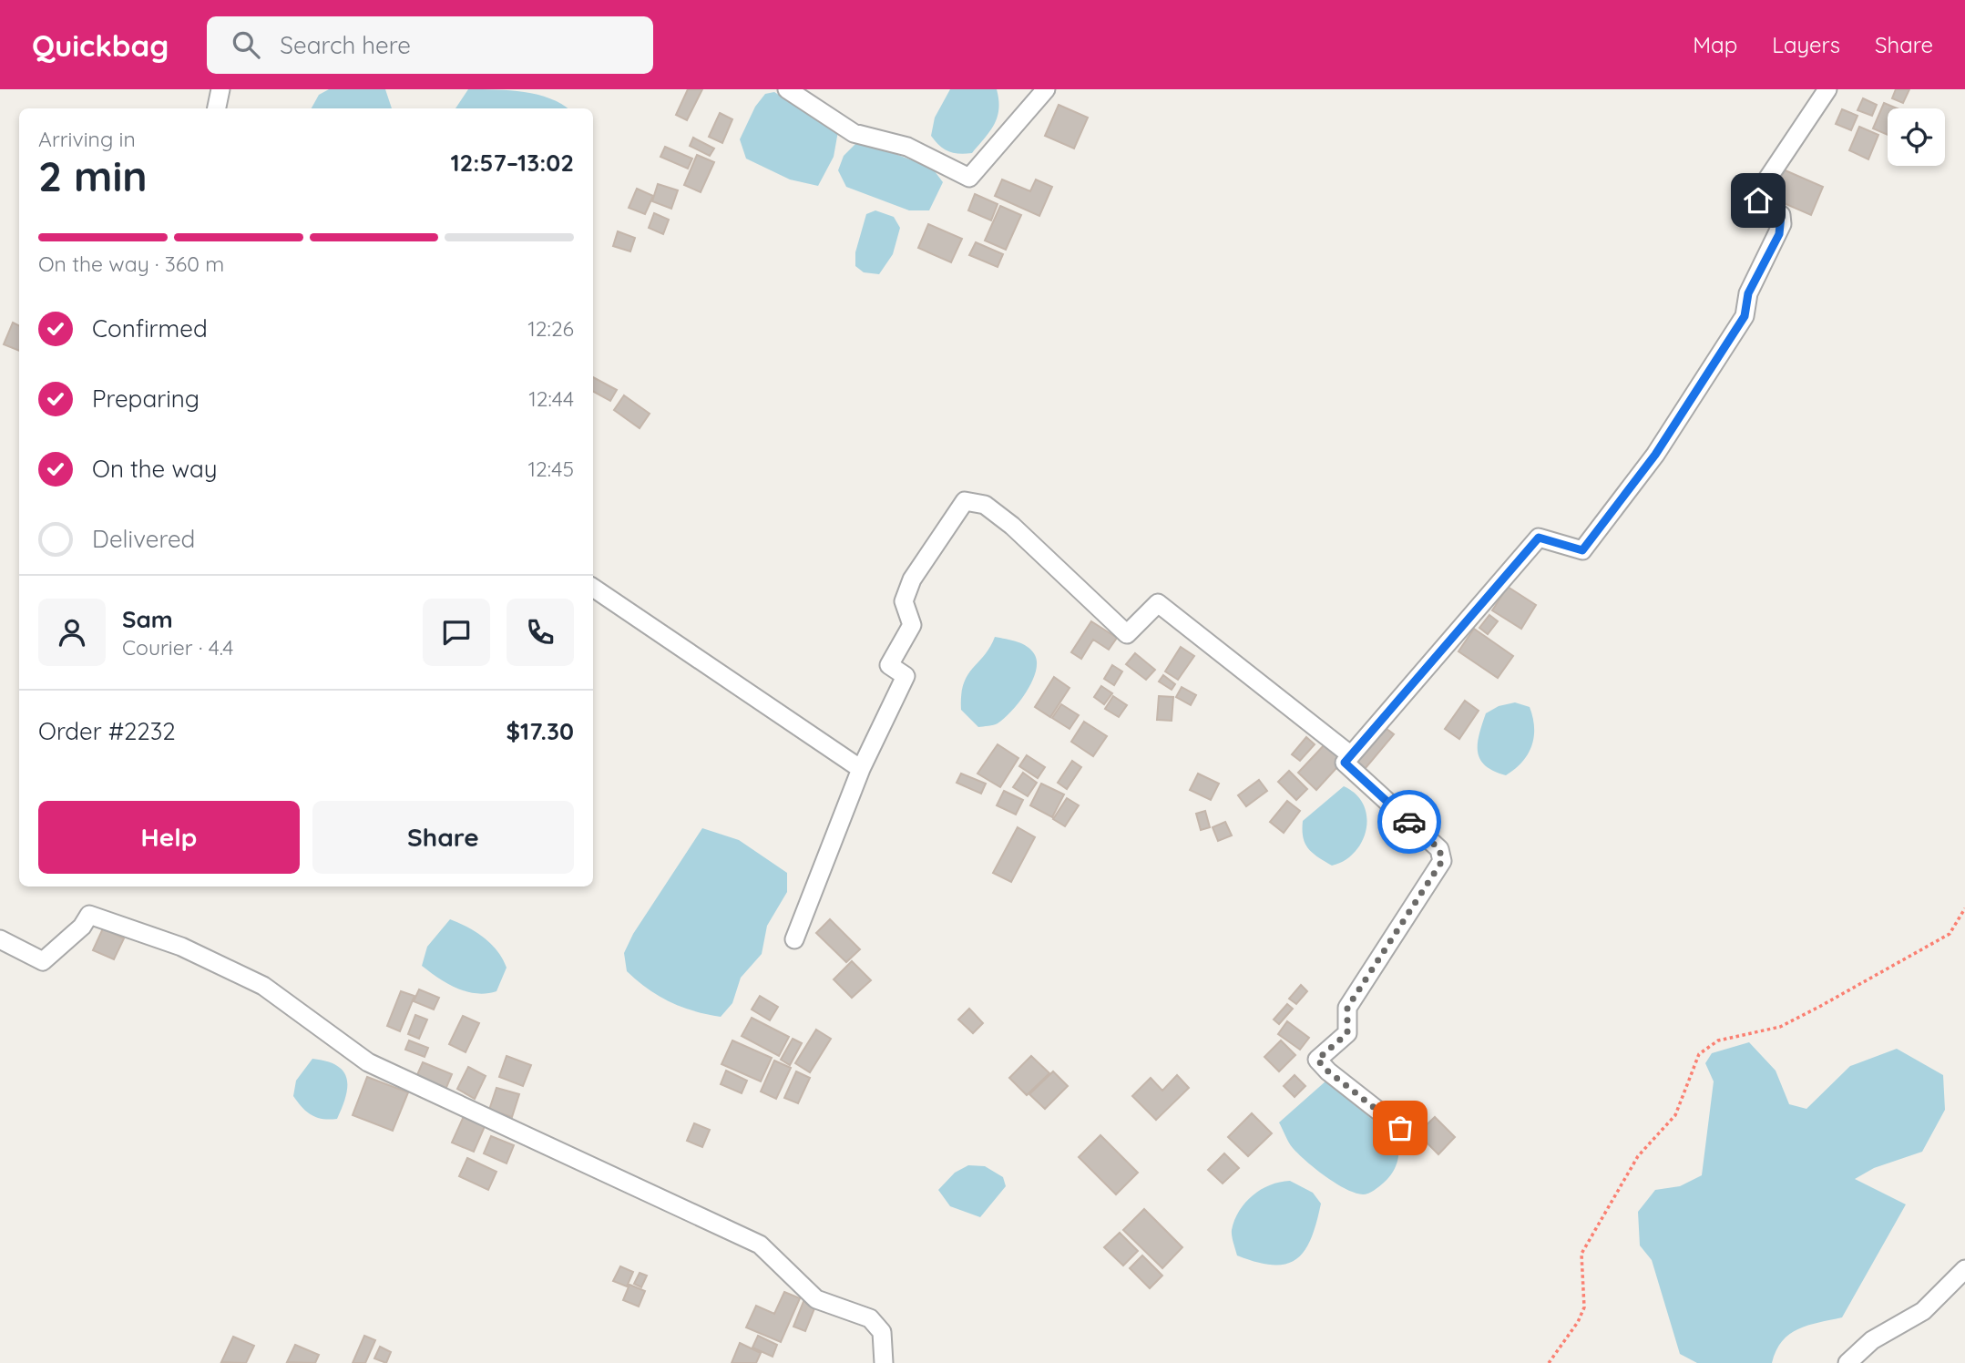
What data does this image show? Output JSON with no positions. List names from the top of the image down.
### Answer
{
  "page": {
    "header": "Quickbag",
    "search": "Search here",
    "nav": ["Map", "Layers", "Share"],
    "heading": ["2 min", "Arriving in", "12:57–13:02"],
    "panel": [
      "Sam",
      "Courier · 4.4",
      "Order #2232",
      "$17.30"
    ],
    "bar": "On the way · 360 m",
    "list": [
      ["Confirmed", "12:26"],
      ["Preparing", "12:44"],
      ["On the way", "12:45"],
      "Delivered"
    ],
    "buttons": ["Help", "Share"]
  }
}
